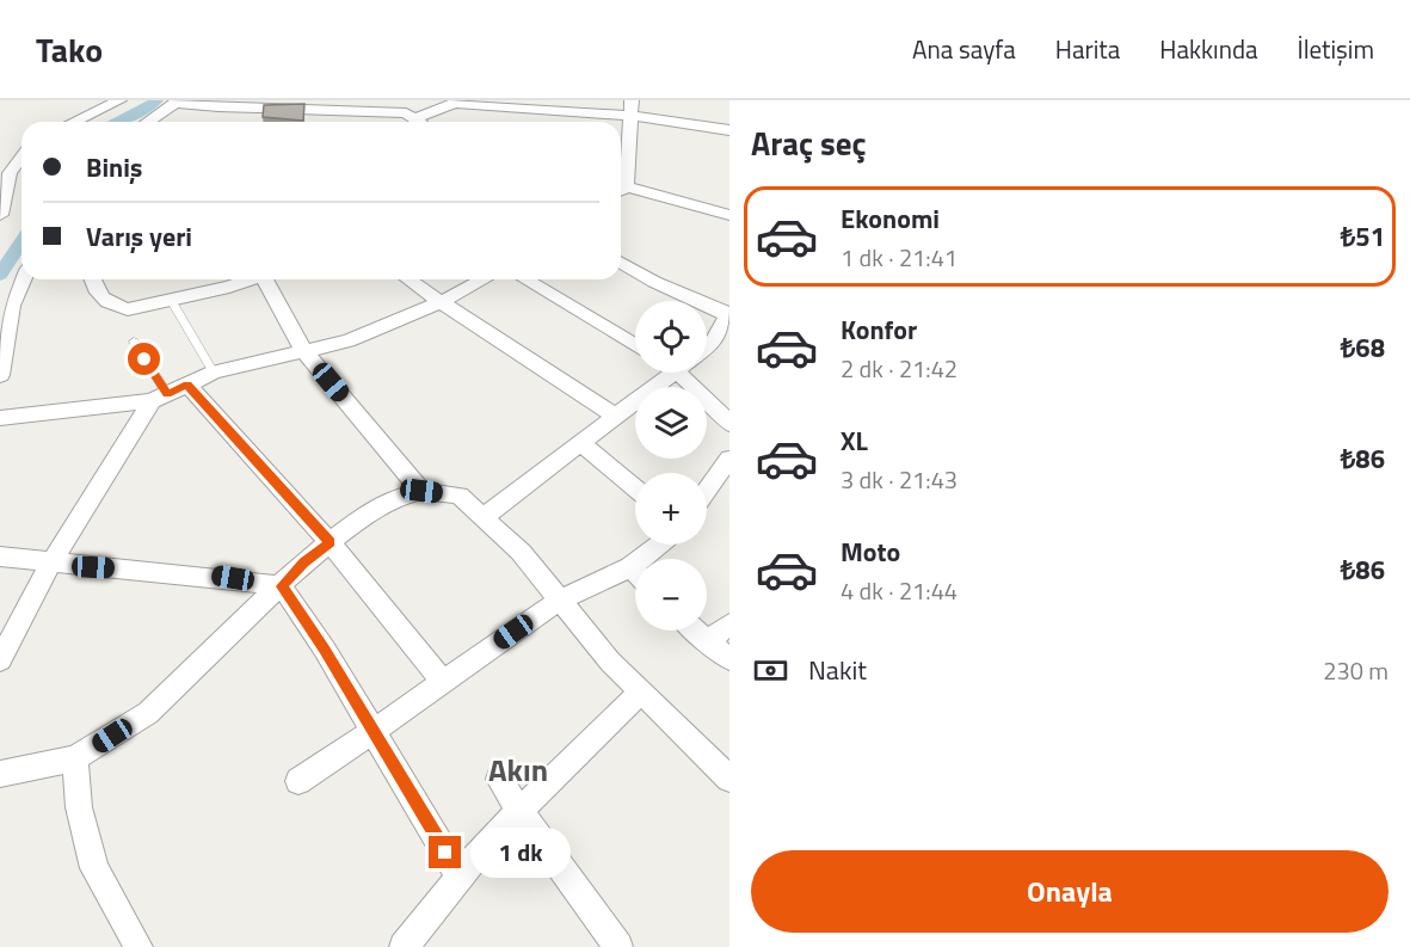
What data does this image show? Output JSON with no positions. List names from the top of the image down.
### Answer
{
  "districts": ["Akın"],
  "page": {
    "header": "Tako",
    "nav": [
      "Ana sayfa",
      "Harita",
      "Hakkında",
      "İletişim"
    ],
    "heading": "Araç seç",
    "banner": ["Biniş", "Varış yeri"],
    "list": [
      {
        "name": "Ekonomi",
        "note": "1 dk · 21:41",
        "value": "₺51"
      },
      {
        "name": "Konfor",
        "note": "2 dk · 21:42",
        "value": "₺68"
      },
      {
        "name": "XL",
        "note": "3 dk · 21:43",
        "value": "₺86"
      },
      {
        "name": "Moto",
        "note": "4 dk · 21:44",
        "value": "₺86"
      }
    ],
    "map_buttons": ["+", "−"],
    "pay": ["Nakit", "230 m"],
    "bubble": "1 dk",
    "buttons": "Onayla"
  }
}
